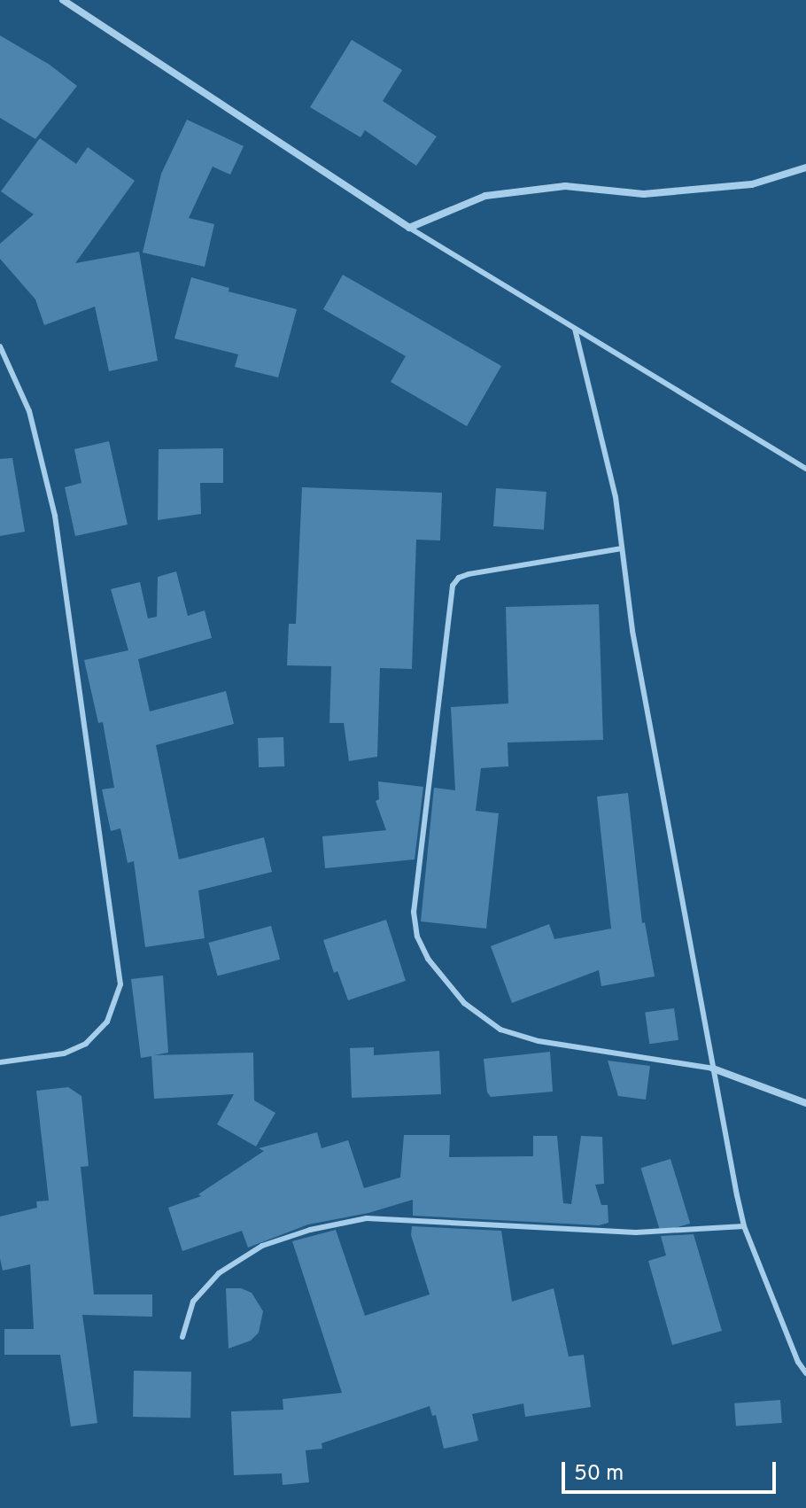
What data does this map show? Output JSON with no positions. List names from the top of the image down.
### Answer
{
  "scale_bar": "50 m"
}
